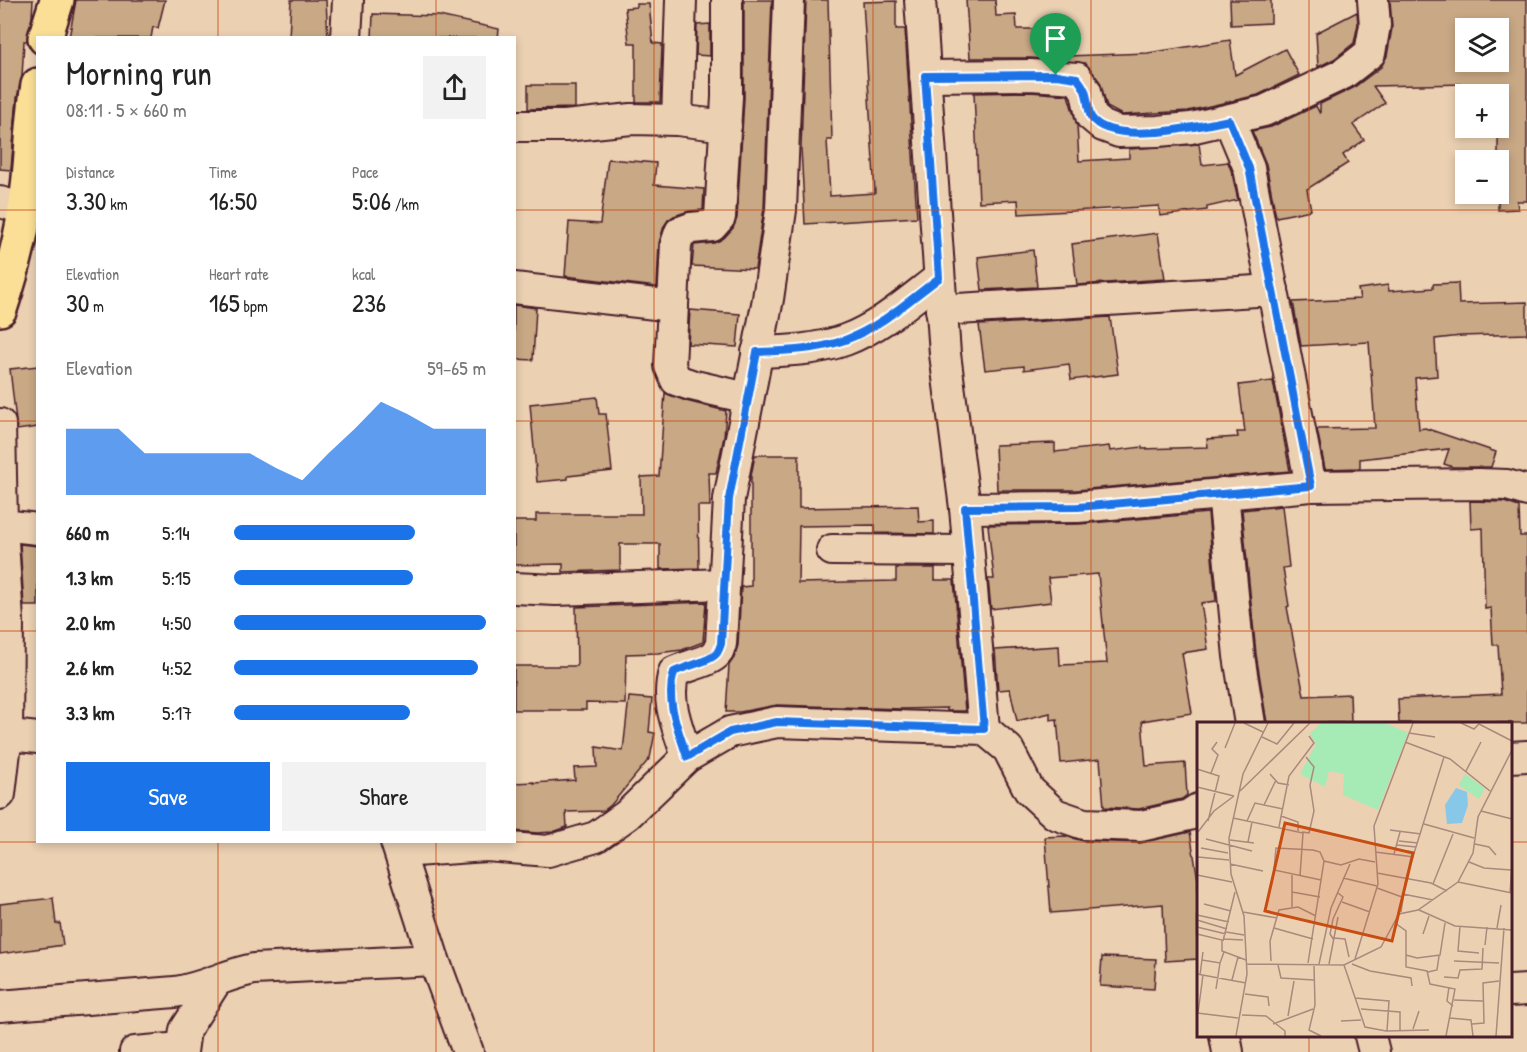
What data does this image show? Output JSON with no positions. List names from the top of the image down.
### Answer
{
  "page": {
    "map_buttons": ["+", "−"],
    "heading": ["Morning run", "08:11 · 5 × 660 m"],
    "stats": [
      ["Distance", "3.30 km"],
      ["Time", "16:50"],
      ["Pace", "5:06 /km"],
      ["Elevation", "30 m"],
      ["Heart rate", "165 bpm"],
      ["kcal", "236"]
    ],
    "chart": ["Elevation", "59–65 m"],
    "list": [
      {
        "name": "660 m",
        "note": "5:14"
      },
      {
        "name": "1.3 km",
        "note": "5:15"
      },
      {
        "name": "2.0 km",
        "note": "4:50"
      },
      {
        "name": "2.6 km",
        "note": "4:52"
      },
      {
        "name": "3.3 km",
        "note": "5:17"
      }
    ],
    "buttons": ["Save", "Share"]
  }
}
